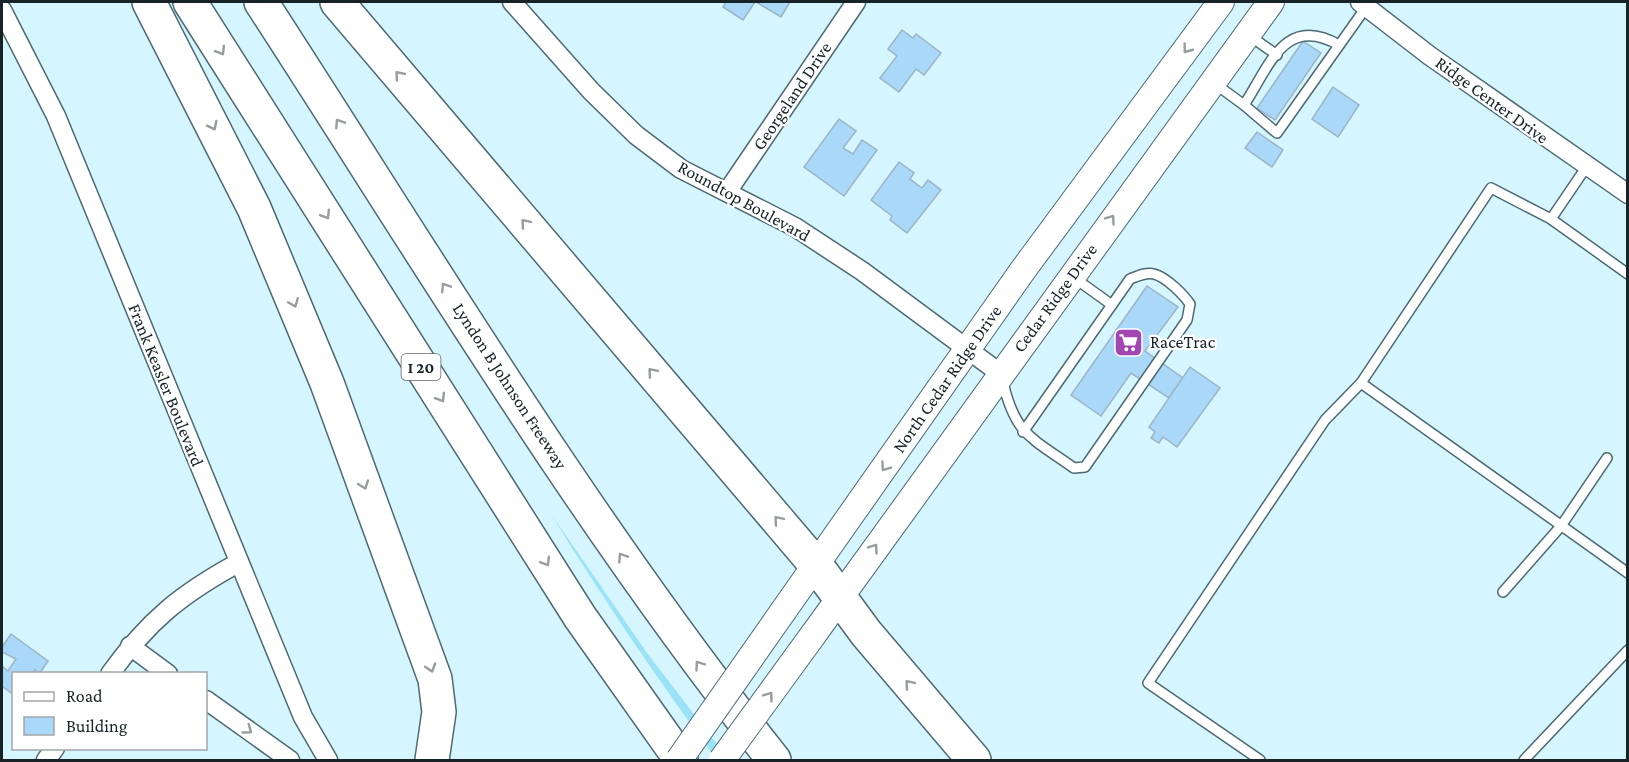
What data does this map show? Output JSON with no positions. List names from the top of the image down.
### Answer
{
  "streets": {
    "highway": ["I 20", "Lyndon B Johnson Freeway"],
    "main road": ["Cedar Ridge Drive", "North Cedar Ridge Drive"],
    "street": [
      "Georgeland Drive",
      "Ridge Center Drive",
      "Roundtop Boulevard",
      "Frank Keasler Boulevard"
    ]
  },
  "crossings": [
    ["Georgeland Drive", "Roundtop Boulevard"],
    ["Roundtop Boulevard", "Cedar Ridge Drive"],
    ["Roundtop Boulevard", "North Cedar Ridge Drive"],
    ["I 20", "North Cedar Ridge Drive"]
  ],
  "one_way": ["Cedar Ridge Drive", "North Cedar Ridge Drive"],
  "places": {
    "supermarket": ["RaceTrac"]
  },
  "legend": ["Road", "Building"]
}
